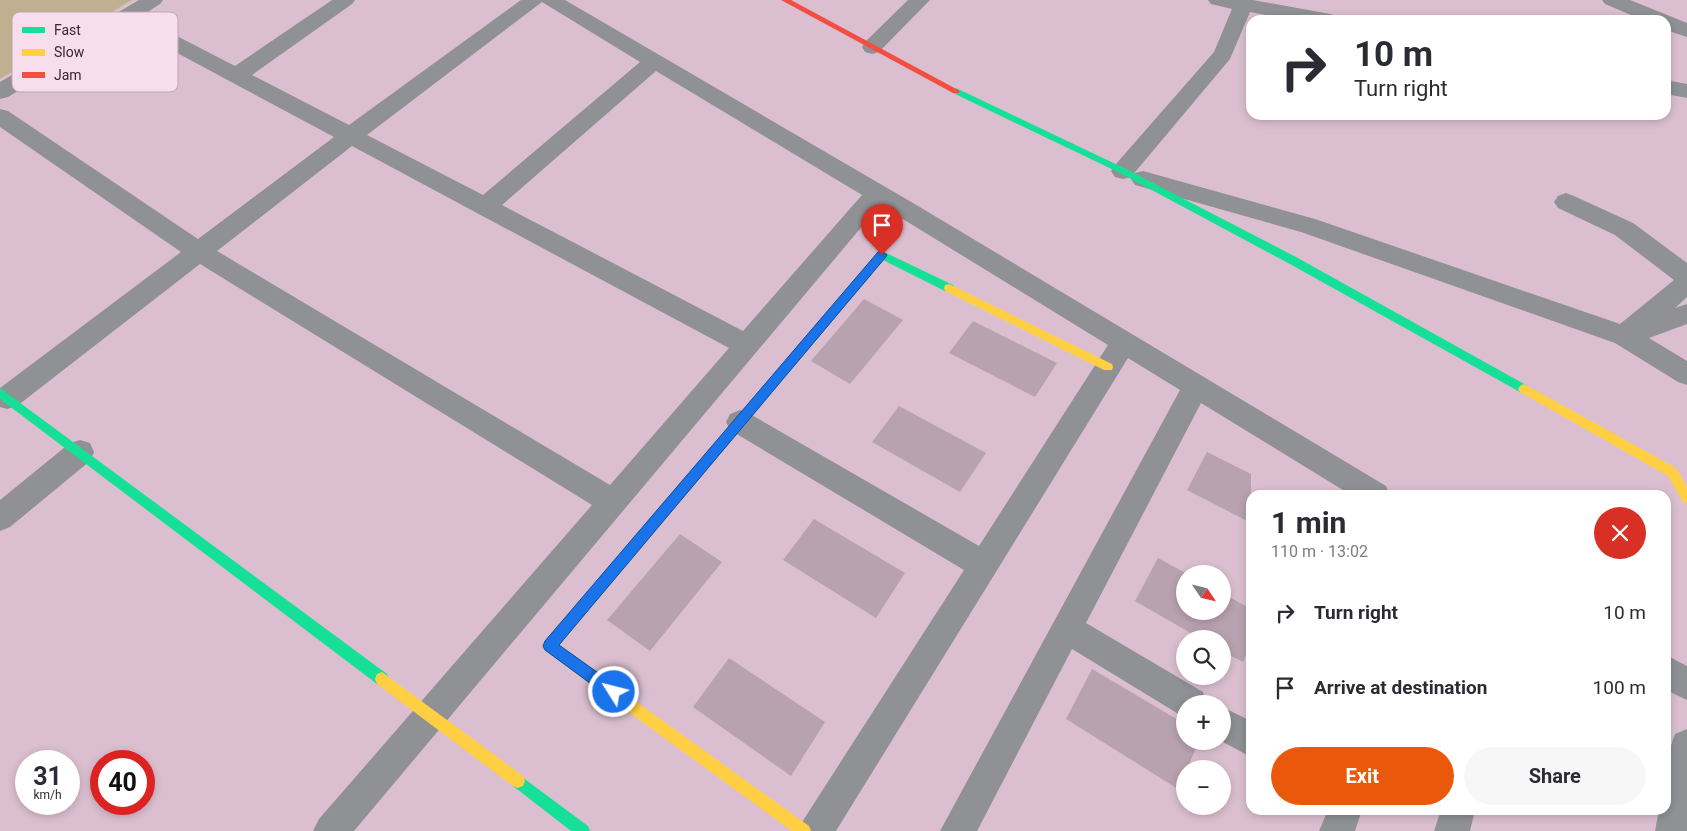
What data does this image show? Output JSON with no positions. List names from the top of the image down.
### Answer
{
  "legend": ["Fast", "Slow", "Jam"],
  "north": "bottom right",
  "page": {
    "turn": ["10 m", "Turn right"],
    "heading": ["1 min", "110 m · 13:02"],
    "map_buttons": ["+", "−"],
    "list": [
      {
        "name": "Turn right",
        "value": "10 m"
      },
      {
        "name": "Arrive at destination",
        "value": "100 m"
      }
    ],
    "buttons": ["Exit", "Share"],
    "speed": "31 km/h",
    "limit": "40"
  }
}
